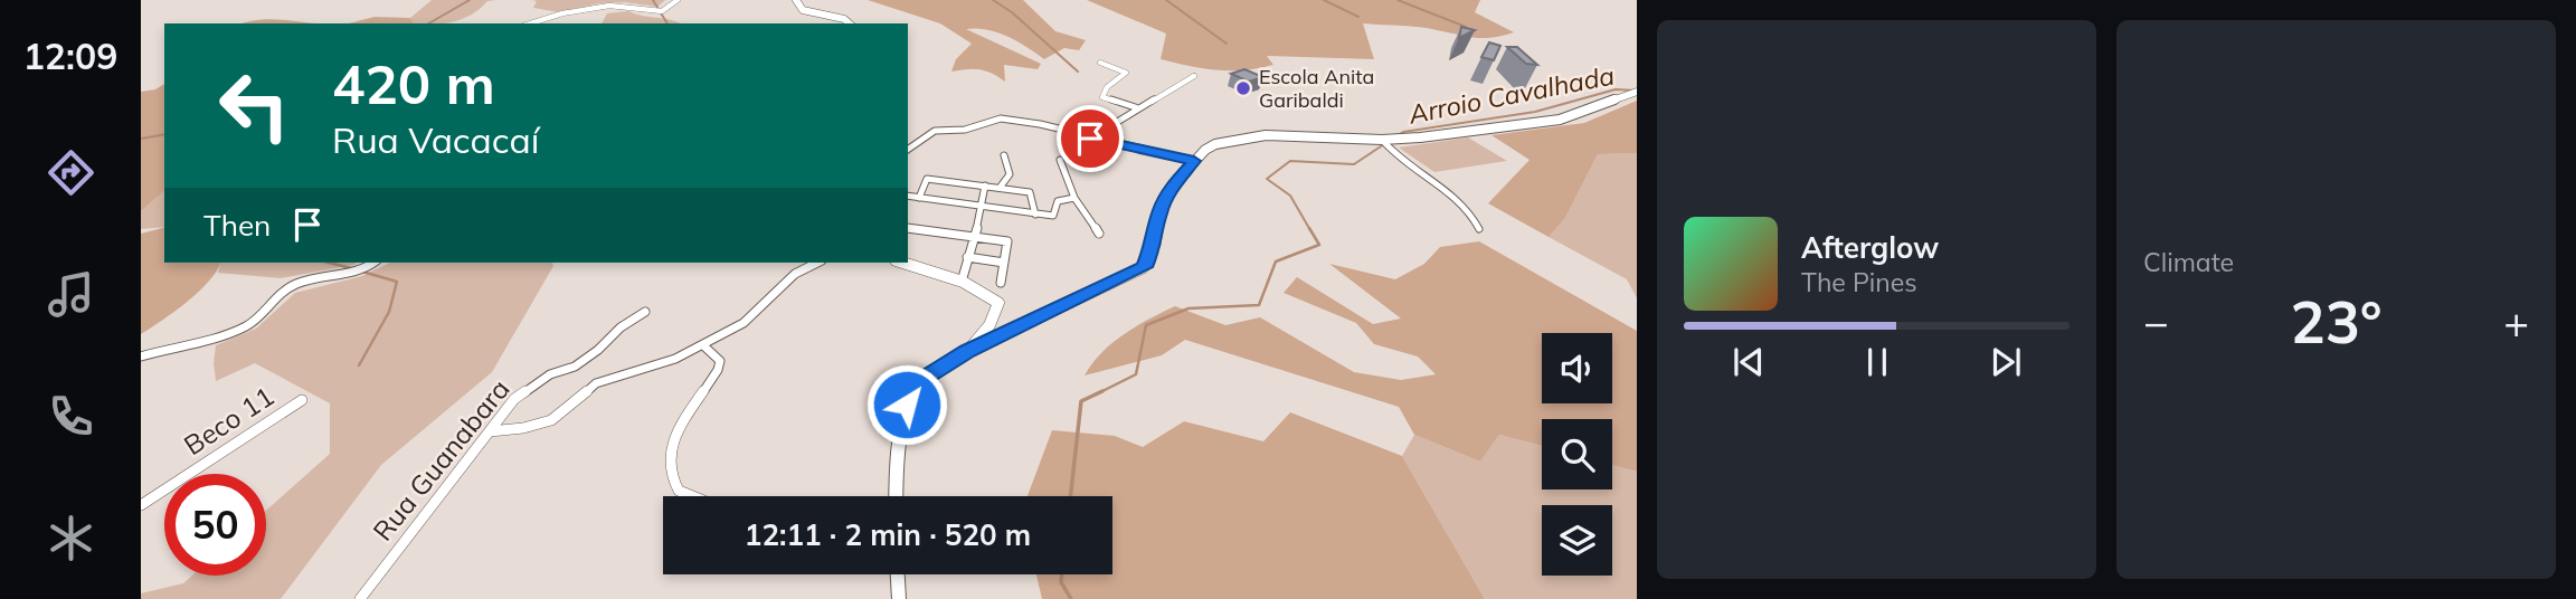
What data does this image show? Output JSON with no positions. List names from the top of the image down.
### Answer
{
  "streets": {
    "street": ["Beco 11", "Rua Guanabara"]
  },
  "water": ["Arroio Cavalhada"],
  "places": ["Escola Anita Garibaldi"],
  "page": {
    "tabs": "12:09",
    "tile": "Climate",
    "turn": ["420 m", "Rua Vacacaí"],
    "then": "Then",
    "song": ["Afterglow", "The Pines"],
    "heat": ["−", "23°", "+"],
    "limit": "50",
    "trip": "12:11 · 2 min · 520 m"
  }
}
